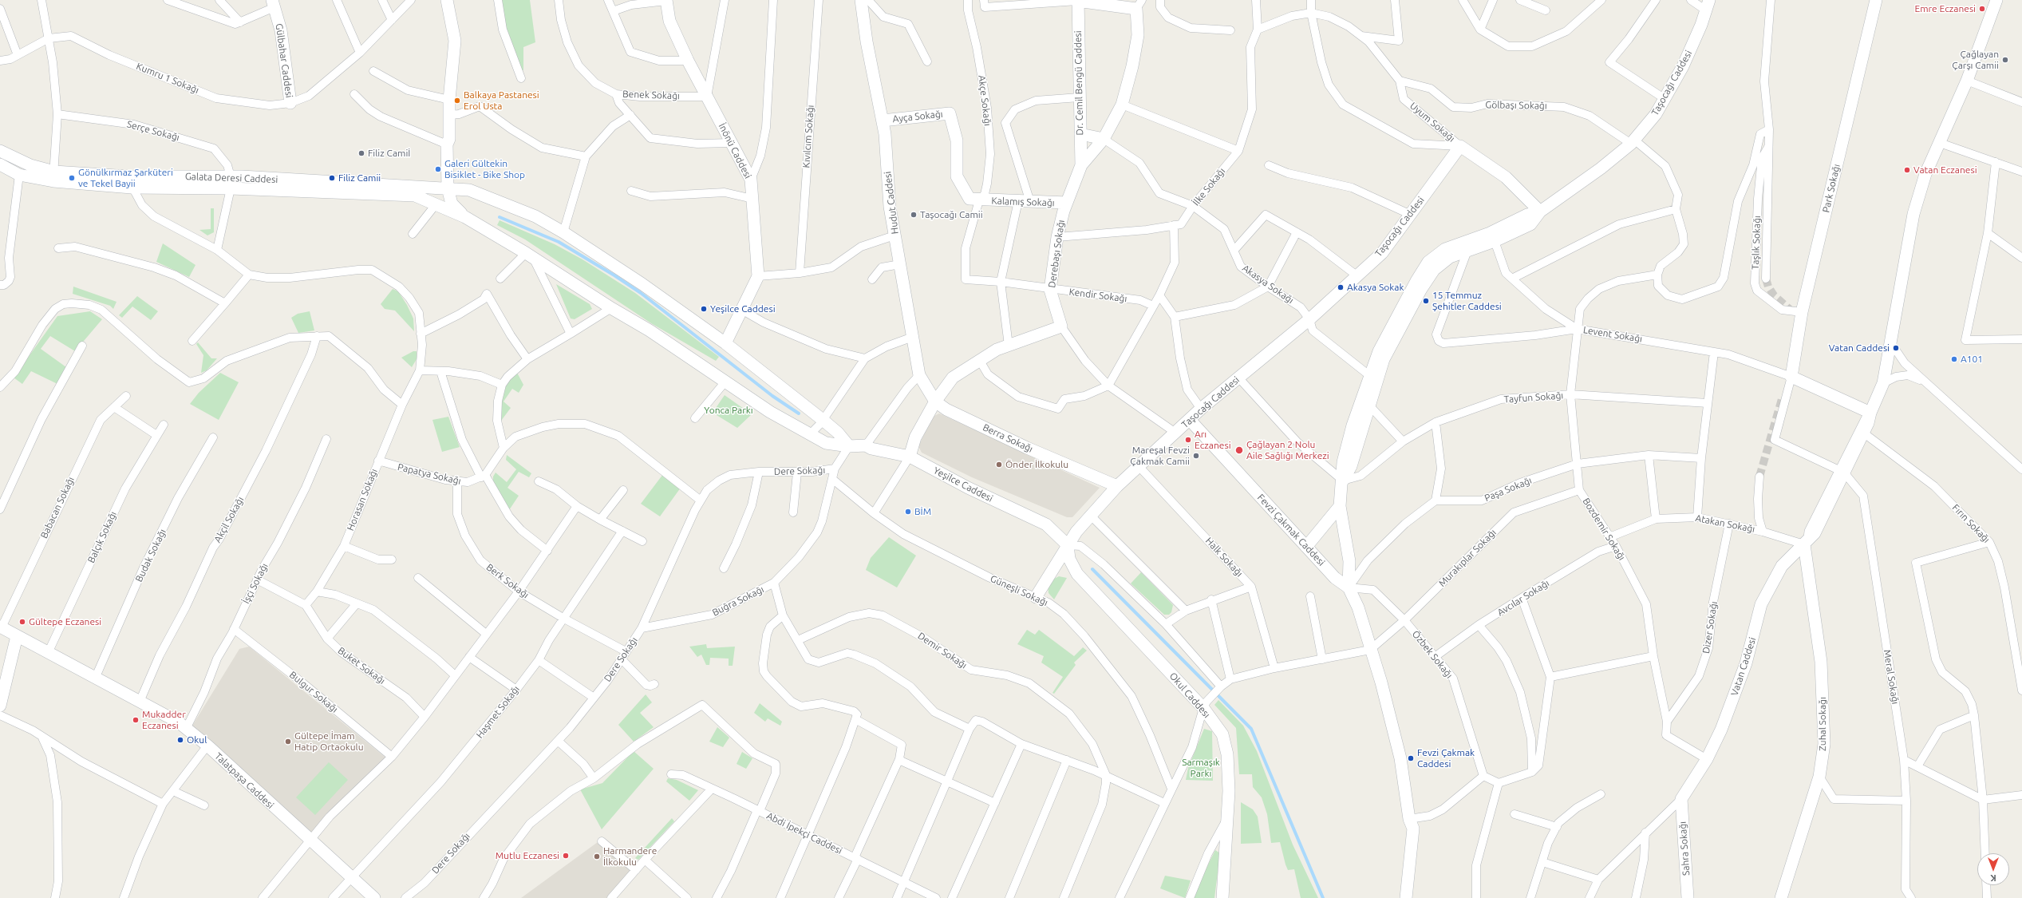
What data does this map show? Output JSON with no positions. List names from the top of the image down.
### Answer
{
  "streets": {
    "street": [
      "Gülbahar Caddesi",
      "Kumru 1 Sokağı",
      "Dr. Cemil Bengü Caddesi",
      "Taşocağı Caddesi",
      "Benek Sokağı",
      "Akçe Sokağı",
      "Gölbaşı Sokağı",
      "Ayça Sokağı",
      "Uyum Sokağı",
      "Serçe Sokağı",
      "Kıvılcım Sokağı",
      "İnönü Caddesi",
      "Galata Deresi Caddesi",
      "İlke Sokağı",
      "Park Sokağı",
      "Kalamış Sokağı",
      "Hudut Caddesi",
      "Taşlık Sokağı",
      "Derebaşı Sokağı",
      "Akasya Sokağı",
      "Kendir Sokağı",
      "Levent Sokağı",
      "Tayfun Sokağı",
      "Berra Sokağı",
      "Dere Sokağı",
      "Papatya Sokağı",
      "Yeşilce Caddesi",
      "Paşa Sokağı",
      "Horasan Sokağı",
      "Babacan Sokağı",
      "Akçil Sokağı",
      "Atakan Sokağı",
      "Fırın Sokağı",
      "Bozdemir Sokağı",
      "Fevzi Çakmak Caddesi",
      "Balçık Sokağı",
      "Budak Sokağı",
      "Halk Sokağı",
      "Murakıplar Sokağı",
      "Berk Sokağı",
      "İşçi Sokağı",
      "Güneşli Sokağı",
      "Avcılar Sokağı",
      "Buğra Sokağı",
      "Dizer Sokağı",
      "Demir Sokağı",
      "Özbek Sokağı",
      "Buket Sokağı",
      "Vatan Caddesi",
      "Meral Sokağı",
      "Bulgur Sokağı",
      "Okul Caddesı",
      "Haşmet Sokağı",
      "Zuhal Sokağı",
      "Talatpaşa Caddesi",
      "Abdi İpekçi Caddesi",
      "Sahra Sokağı"
    ]
  },
  "crossings": [
    ["Gülbahar Caddesi", "Kumru 1 Sokağı"],
    ["Dr. Cemil Bengü Caddesi", "Derebaşı Sokağı"],
    ["Taşocağı Caddesi", "Gölbaşı Sokağı"],
    ["Taşocağı Caddesi", "Uyum Sokağı"],
    ["Taşocağı Caddesi", "Akasya Sokağı"],
    ["Taşocağı Caddesi", "Berra Sokağı"],
    ["Taşocağı Caddesi", "Yeşilce Caddesi"],
    ["Taşocağı Caddesi", "Fevzi Çakmak Caddesi"],
    ["Taşocağı Caddesi", "Halk Sokağı"],
    ["Taşocağı Caddesi", "Güneşli Sokağı"],
    ["Taşocağı Caddesi", "Okul Caddesı"],
    ["Benek Sokağı", "İnönü Caddesi"],
    ["Akçe Sokağı", "Ayça Sokağı"],
    ["Akçe Sokağı", "Kalamış Sokağı"],
    ["Akçe Sokağı", "Kendir Sokağı"],
    ["Gölbaşı Sokağı", "Uyum Sokağı"],
    ["Ayça Sokağı", "Kalamış Sokağı"],
    ["Ayça Sokağı", "Hudut Caddesi"],
    ["Serçe Sokağı", "Galata Deresi Caddesi"],
    ["Galata Deresi Caddesi", "Yeşilce Caddesi"],
    ["İlke Sokağı", "Derebaşı Sokağı"],
    ["İlke Sokağı", "Akasya Sokağı"],
    ["Park Sokağı", "Taşlık Sokağı"],
    ["Park Sokağı", "Levent Sokağı"],
    ["Kalamış Sokağı", "Derebaşı Sokağı"],
    ["Hudut Caddesi", "Berra Sokağı"],
    ["Derebaşı Sokağı", "Akasya Sokağı"],
    ["Derebaşı Sokağı", "Kendir Sokağı"],
    ["Levent Sokağı", "Bozdemir Sokağı"],
    ["Levent Sokağı", "Vatan Caddesi"],
    ["Tayfun Sokağı", "Bozdemir Sokağı"],
    ["Dere Sokağı", "Berk Sokağı"],
    ["Dere Sokağı", "Buğra Sokağı"],
    ["Papatya Sokağı", "Horasan Sokağı"],
    ["Papatya Sokağı", "Berk Sokağı"],
    ["Yeşilce Caddesi", "Okul Caddesı"],
    ["Paşa Sokağı", "Bozdemir Sokağı"],
    ["Horasan Sokağı", "Buket Sokağı"],
    ["Babacan Sokağı", "Talatpaşa Caddesi"],
    ["Akçil Sokağı", "Talatpaşa Caddesi"],
    ["Atakan Sokağı", "Bozdemir Sokağı"],
    ["Atakan Sokağı", "Dizer Sokağı"],
    ["Atakan Sokağı", "Vatan Caddesi"],
    ["Atakan Sokağı", "Zuhal Sokağı"],
    ["Fırın Sokağı", "Vatan Caddesi"],
    ["Bozdemir Sokağı", "Murakıplar Sokağı"],
    ["Bozdemir Sokağı", "Avcılar Sokağı"],
    ["Bozdemir Sokağı", "Dizer Sokağı"],
    ["Bozdemir Sokağı", "Vatan Caddesi"],
    ["Fevzi Çakmak Caddesi", "Özbek Sokağı"],
    ["Balçık Sokağı", "Talatpaşa Caddesi"],
    ["Budak Sokağı", "Talatpaşa Caddesi"],
    ["Murakıplar Sokağı", "Özbek Sokağı"],
    ["Berk Sokağı", "Haşmet Sokağı"],
    ["İşçi Sokağı", "Buket Sokağı"],
    ["İşçi Sokağı", "Bulgur Sokağı"],
    ["İşçi Sokağı", "Talatpaşa Caddesi"],
    ["Avcılar Sokağı", "Özbek Sokağı"],
    ["Buğra Sokağı", "Demir Sokağı"],
    ["Vatan Caddesi", "Meral Sokağı"],
    ["Vatan Caddesi", "Zuhal Sokağı"],
    ["Vatan Caddesi", "Sahra Sokağı"],
    ["Haşmet Sokağı", "Talatpaşa Caddesi"]
  ],
  "parks": ["Yonca Parkı", "Sarmaşık Parkı"],
  "places": [
    "Emre Eczanesi",
    "Çağlayan Çarşı Camii",
    "Balkaya Pastanesi Erol Usta",
    "Filiz Camiİ",
    "Galeri Gültekin Bisiklet - Bike Shop",
    "Vatan Eczanesi",
    "Gönülkırmaz Şarküteri ve Tekel Bayii",
    "Filiz Camii",
    "Taşocağı Camii",
    "Akasya Sokak",
    "15 Temmuz Şehitler Caddesi",
    "Yeşilce Caddesi",
    "Vatan Caddesi",
    "A101",
    "Arı Eczanesi",
    "Çağlayan 2 Nolu Aile Sağlığı Merkezi",
    "Mareşal Fevzi Çakmak Camii",
    "Önder İlkokulu",
    "BİM",
    "Gültepe Eczanesi",
    "Mukadder Eczanesi",
    "Okul",
    "Gültepe İmam Hatip Ortaokulu",
    "Fevzi Çakmak Caddesi",
    "Mutlu Eczanesi",
    "Harmandere İlkokulu"
  ],
  "north": "bottom"
}
